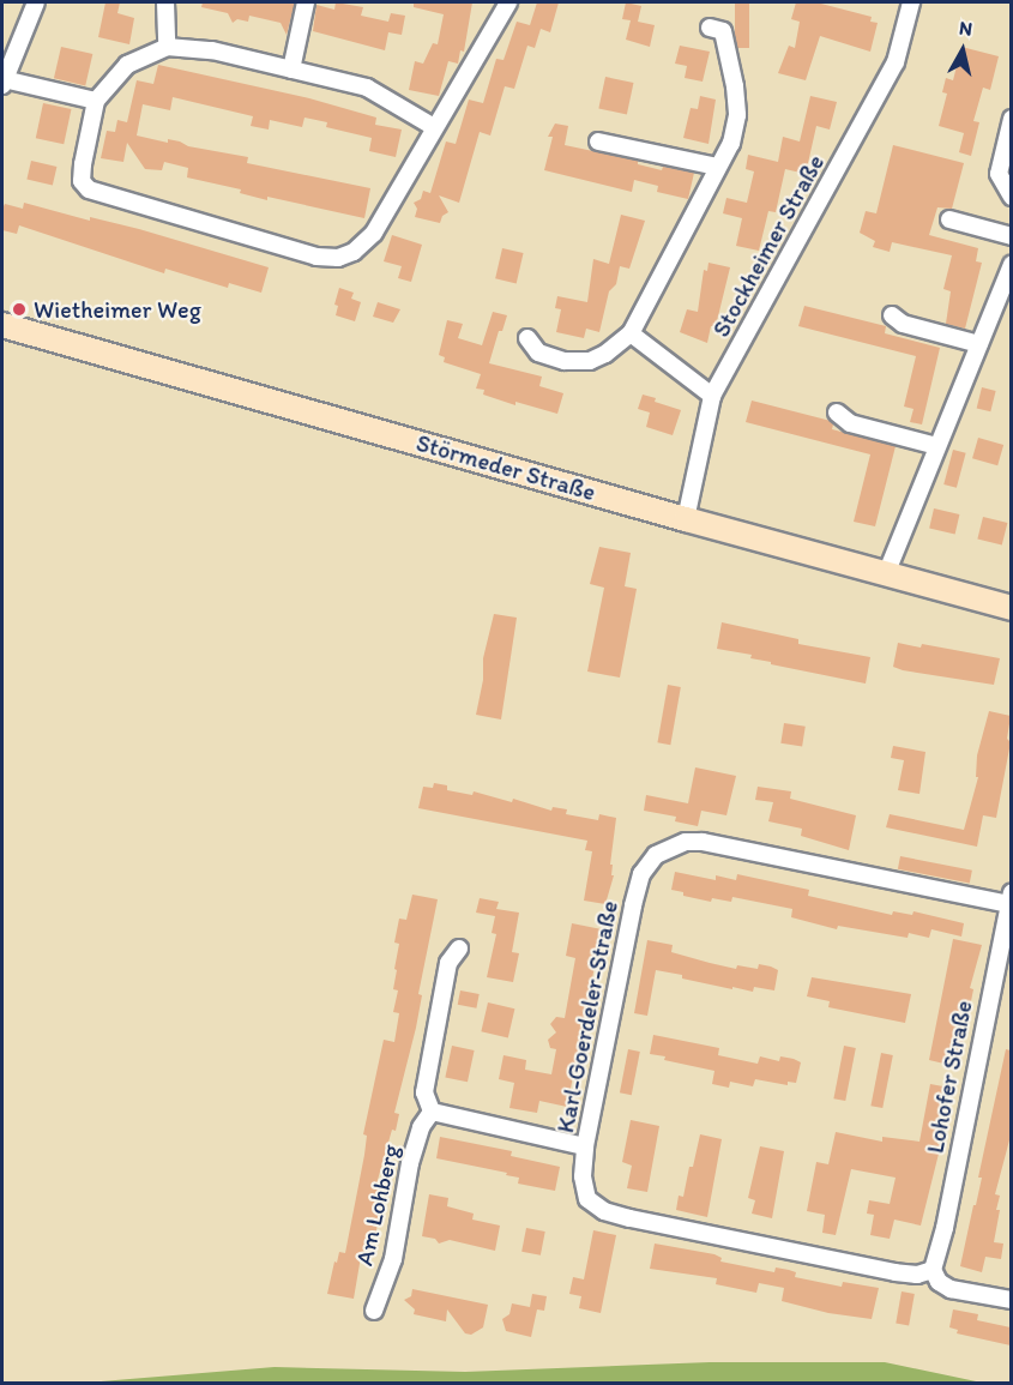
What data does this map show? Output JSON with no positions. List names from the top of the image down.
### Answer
{
  "streets": {
    "main road": ["Störmeder Straße"],
    "street": [
      "Stockheimer Straße",
      "Karl-Goerdeler-Straße",
      "Lohofer Straße",
      "Am Lohberg"
    ]
  },
  "crossings": [
    ["Stockheimer Straße", "Störmeder Straße"],
    ["Karl-Goerdeler-Straße", "Lohofer Straße"]
  ],
  "places": ["Wietheimer Weg"],
  "north": "top"
}
